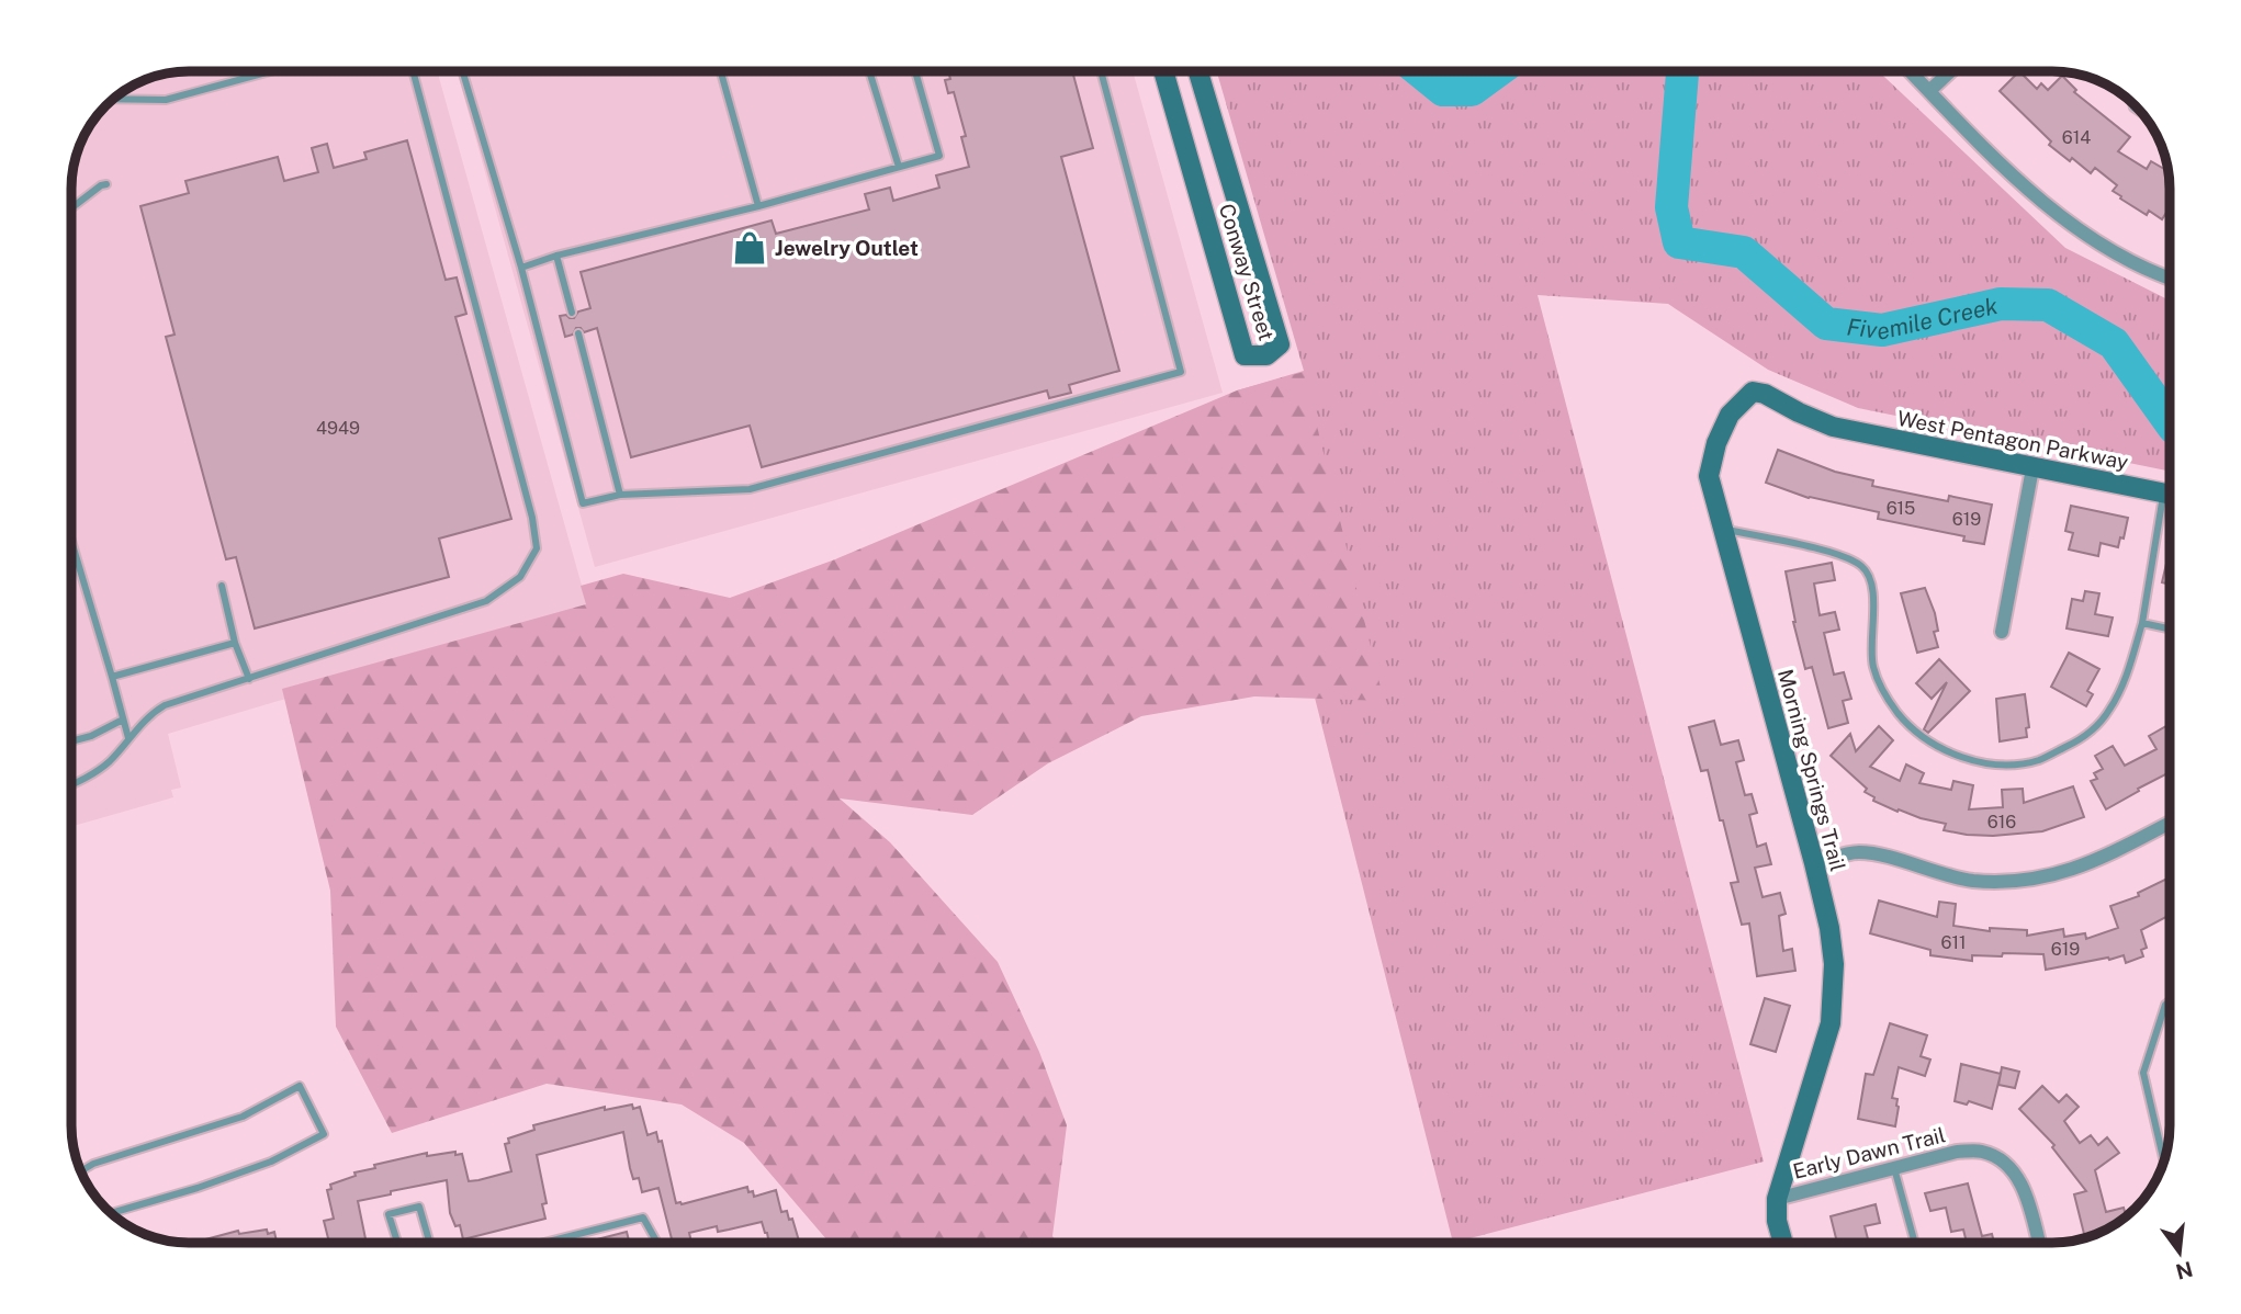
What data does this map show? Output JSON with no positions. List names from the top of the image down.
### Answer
{
  "streets": {
    "street": [
      "Conway Street",
      "West Pentagon Parkway",
      "Morning Springs Trail",
      "Early Dawn Trail"
    ]
  },
  "crossings": [
    ["West Pentagon Parkway", "Morning Springs Trail"],
    ["Morning Springs Trail", "Early Dawn Trail"]
  ],
  "water": ["Fivemile Creek"],
  "places": {
    "shop": ["Jewelry Outlet"]
  },
  "house_numbers": [
    "614",
    "4949",
    "615",
    "619",
    "616",
    "611",
    "619"
  ],
  "north": "bottom"
}
